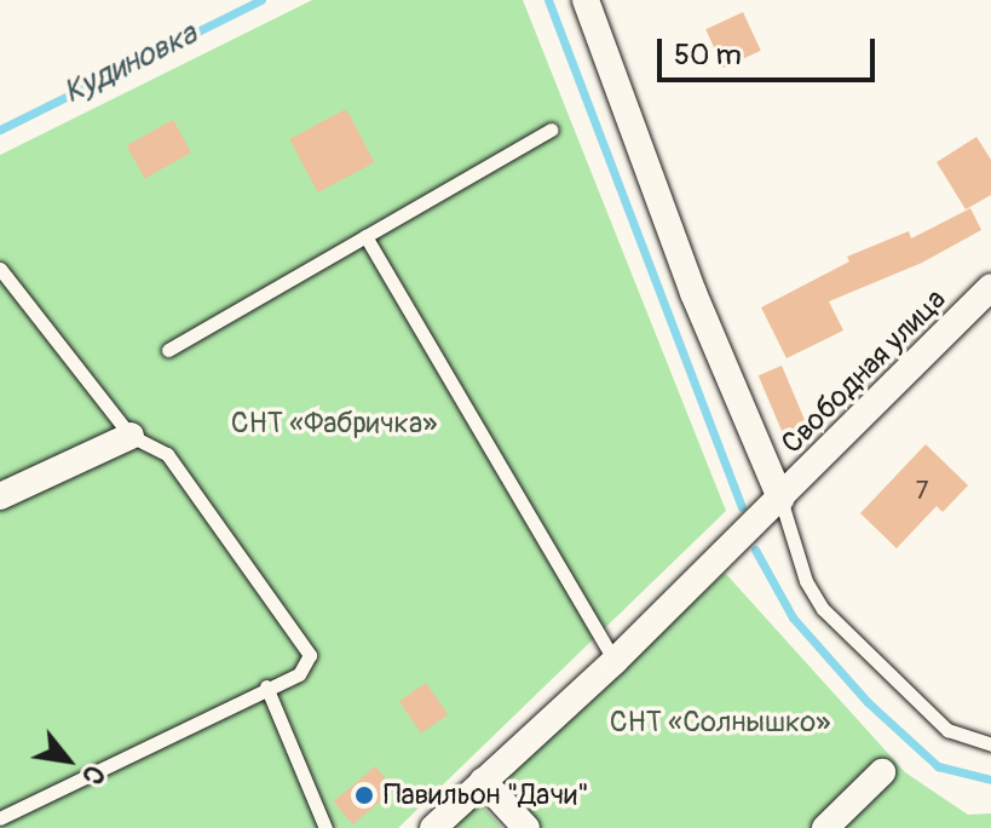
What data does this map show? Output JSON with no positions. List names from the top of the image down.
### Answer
{
  "streets": {
    "street": ["Свободная улица"]
  },
  "water": ["Кудиновка"],
  "parks": ["СНТ «Фабричка»", "СНТ «Солнышко»"],
  "places": ["Павильон \"Дачи\""],
  "house_numbers": ["7"],
  "scale_bar": "50 m",
  "north": "bottom right"
}
